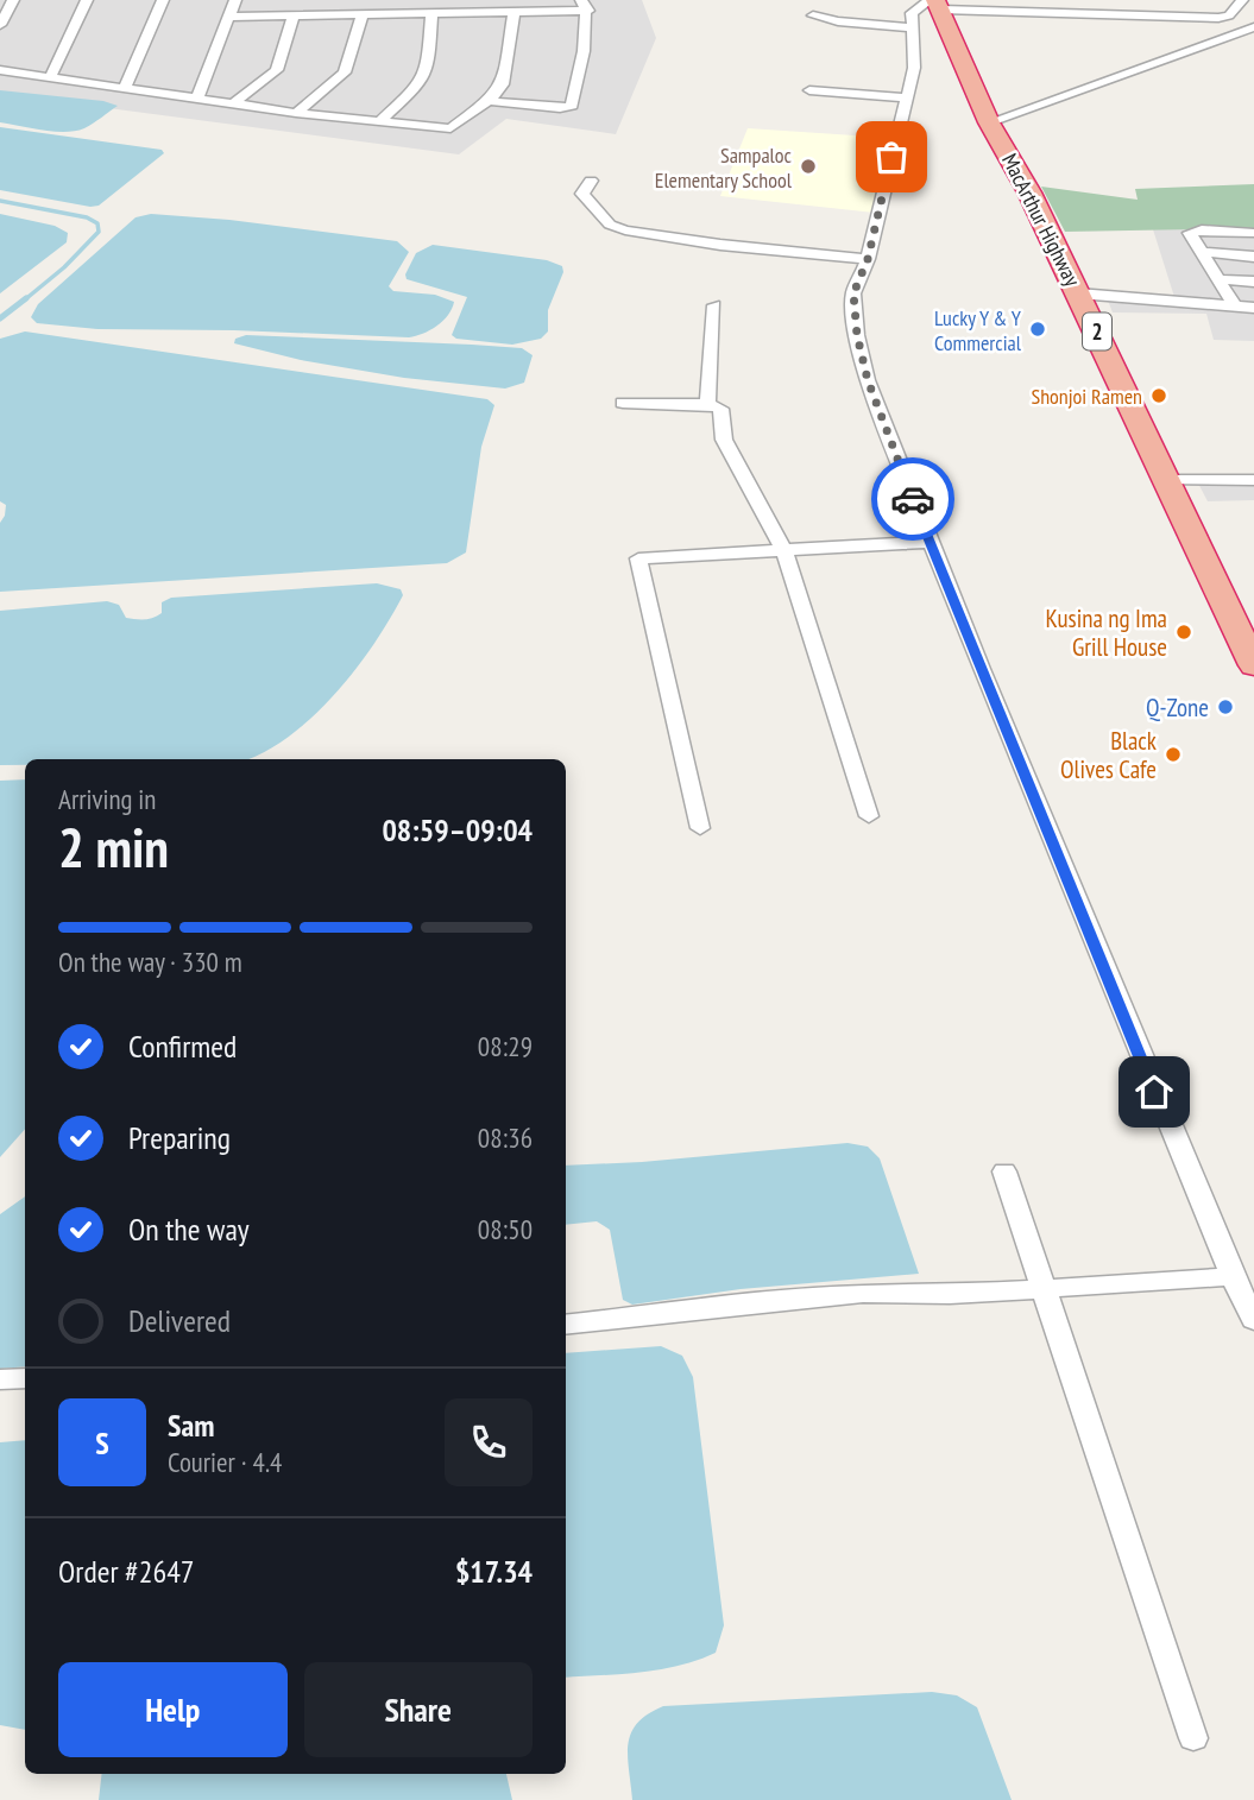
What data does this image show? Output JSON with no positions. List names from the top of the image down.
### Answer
{
  "streets": {
    "highway": ["MacArthur Highway", "2"]
  },
  "places": [
    "Sampaloc Elementary School",
    "Lucky Y & Y Commercial",
    "Shonjoi Ramen",
    "Kusina ng Ima Grill House",
    "Q-Zone",
    "Black Olives Cafe"
  ],
  "page": {
    "heading": ["2 min", "Arriving in", "08:59–09:04"],
    "panel": [
      "Sam",
      "Courier · 4.4",
      "Order #2647",
      "$17.34"
    ],
    "bar": "On the way · 330 m",
    "list": [
      ["Confirmed", "08:29"],
      ["Preparing", "08:36"],
      ["On the way", "08:50"],
      "Delivered"
    ],
    "round": "S",
    "buttons": ["Help", "Share"]
  }
}
